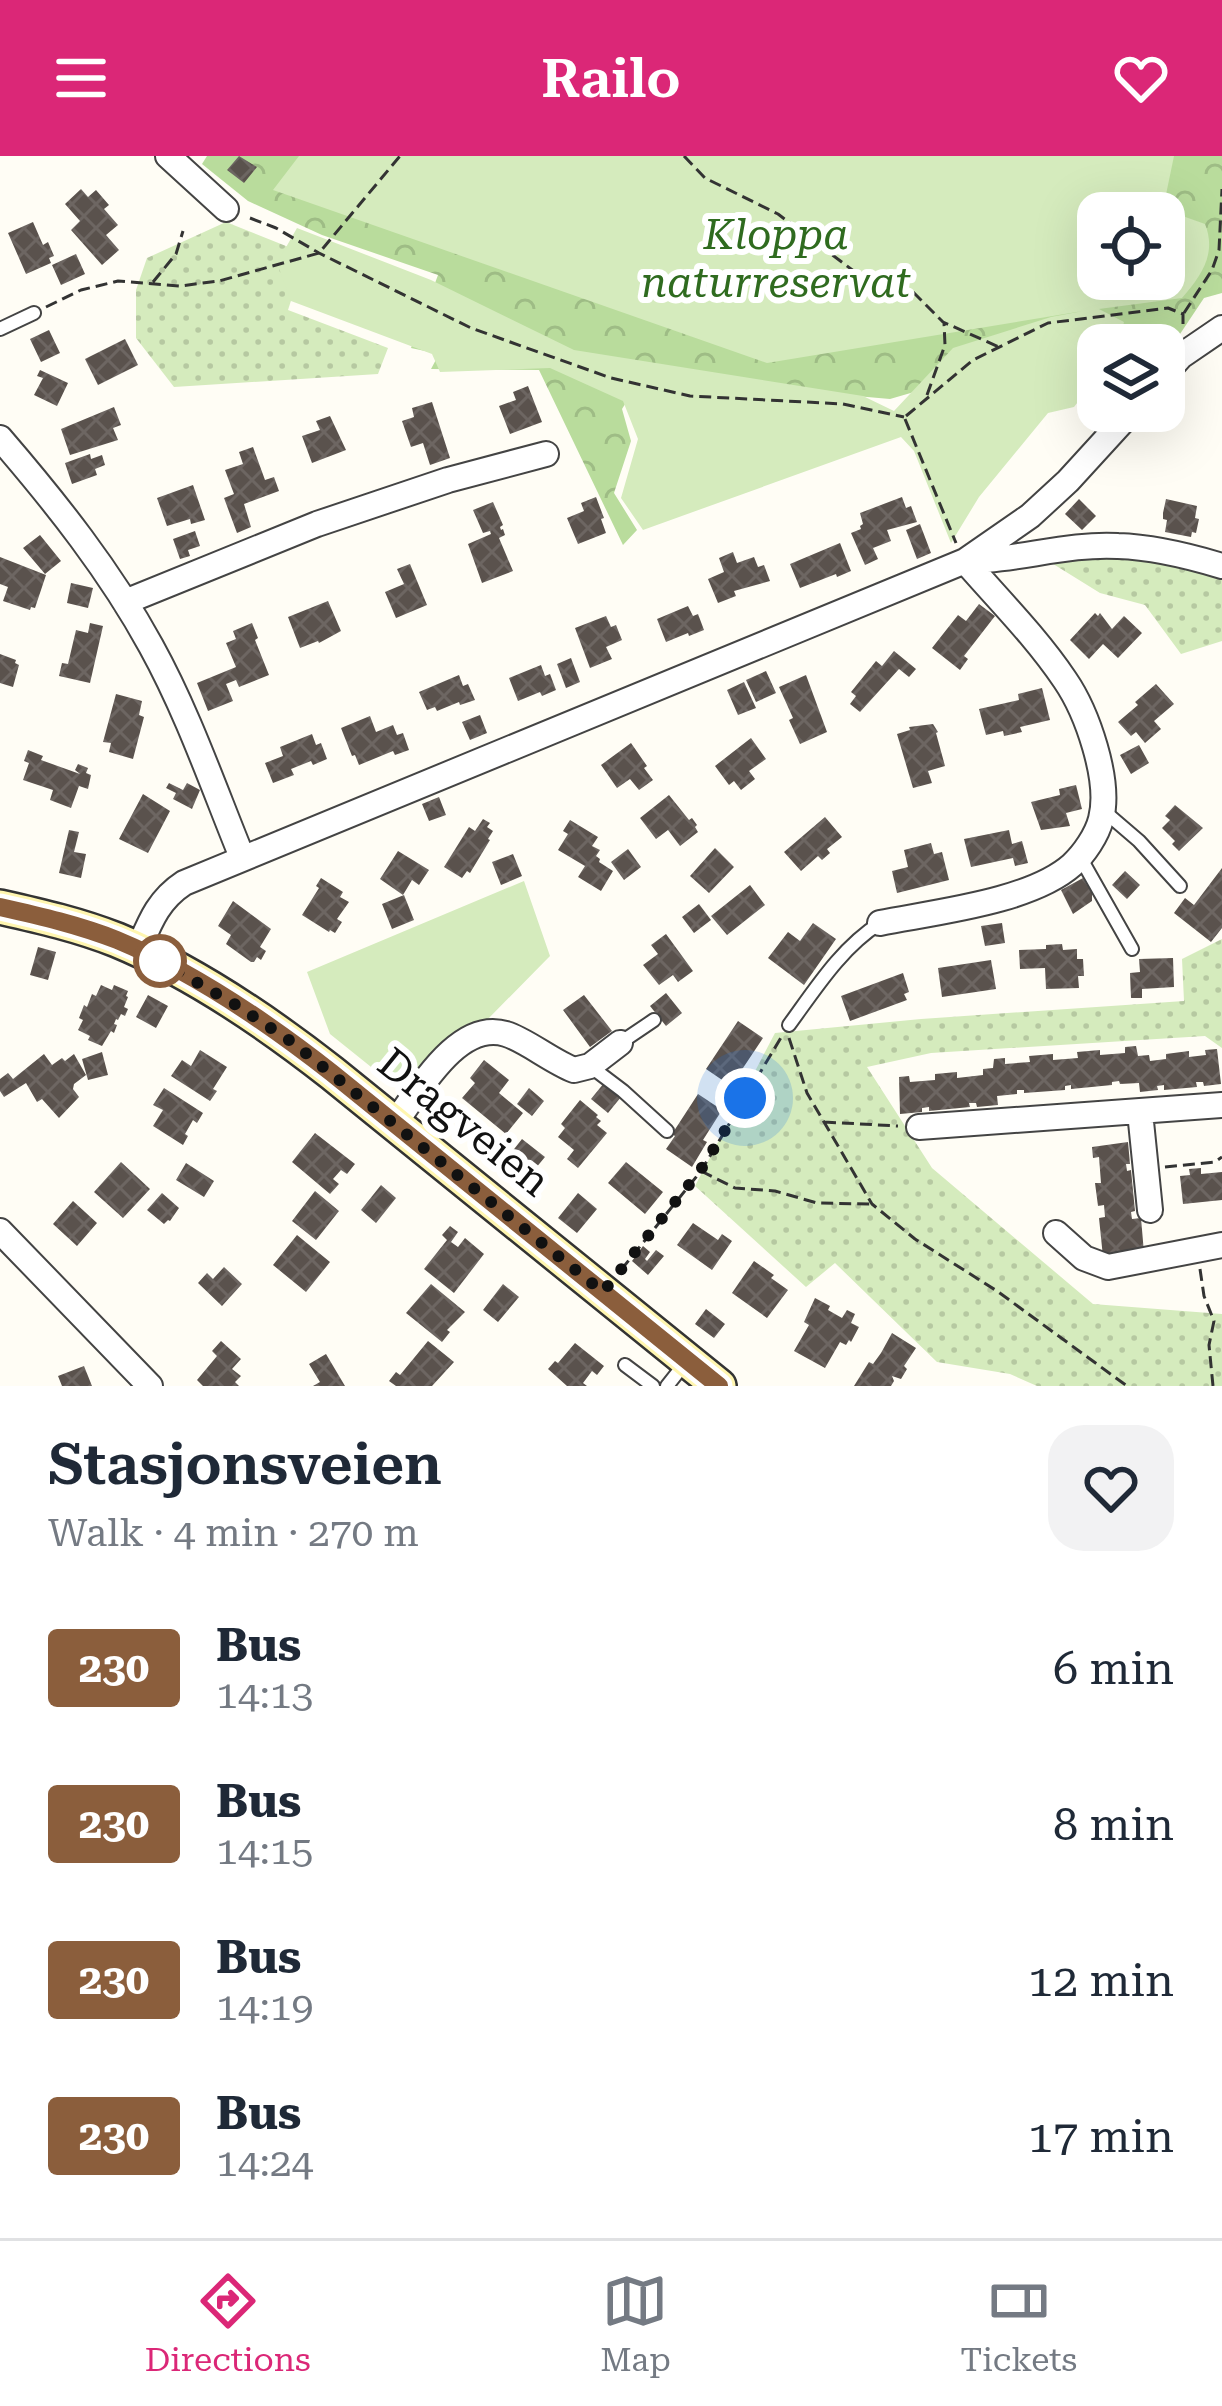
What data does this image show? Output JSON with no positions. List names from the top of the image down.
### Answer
{
  "streets": {
    "main road": ["Dragveien"]
  },
  "parks": ["Kloppa naturreservat"],
  "lines": ["bus line 230"],
  "page": {
    "header": "Railo",
    "heading": ["Stasjonsveien", "Walk · 4 min · 270 m"],
    "list": [
      {
        "mark": "230",
        "name": "Bus",
        "note": "14:13",
        "value": "6 min"
      },
      {
        "mark": "230",
        "name": "Bus",
        "note": "14:15",
        "value": "8 min"
      },
      {
        "mark": "230",
        "name": "Bus",
        "note": "14:19",
        "value": "12 min"
      },
      {
        "mark": "230",
        "name": "Bus",
        "note": "14:24",
        "value": "17 min"
      }
    ],
    "tabs": ["Directions", "Map", "Tickets"]
  }
}
